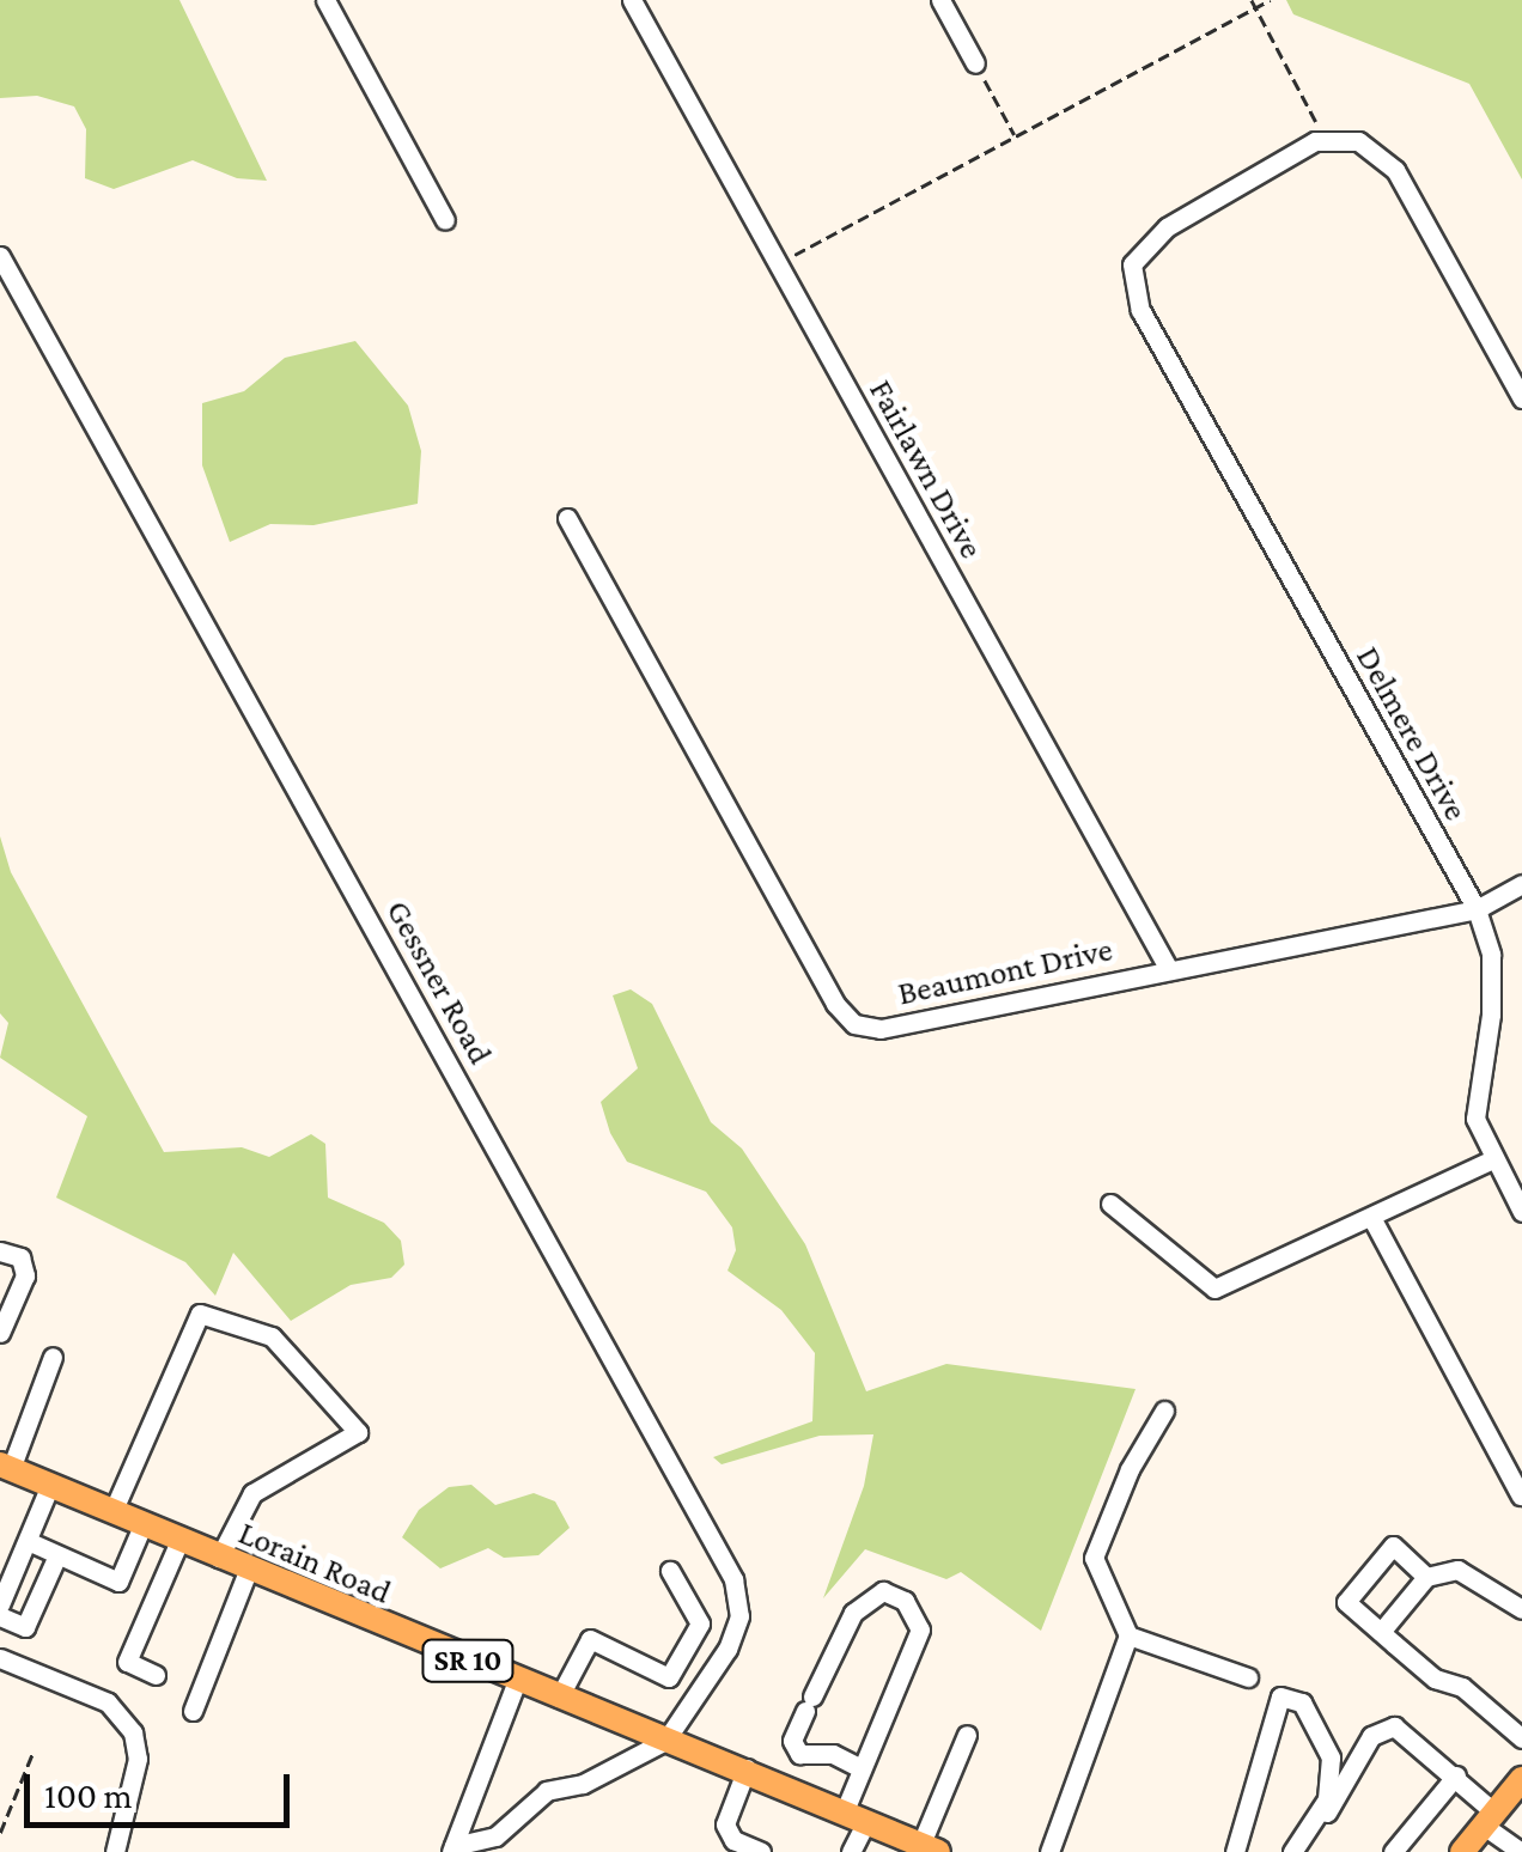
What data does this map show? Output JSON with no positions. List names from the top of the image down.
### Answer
{
  "streets": {
    "main road": ["Lorain Road", "SR 10"],
    "street": [
      "Fairlawn Drive",
      "Delmere Drive",
      "Beaumont Drive",
      "Gessner Road"
    ]
  },
  "crossings": [
    ["Fairlawn Drive", "Beaumont Drive"],
    ["Delmere Drive", "Beaumont Drive"],
    ["Gessner Road", "Lorain Road"]
  ],
  "scale_bar": "100 m"
}
